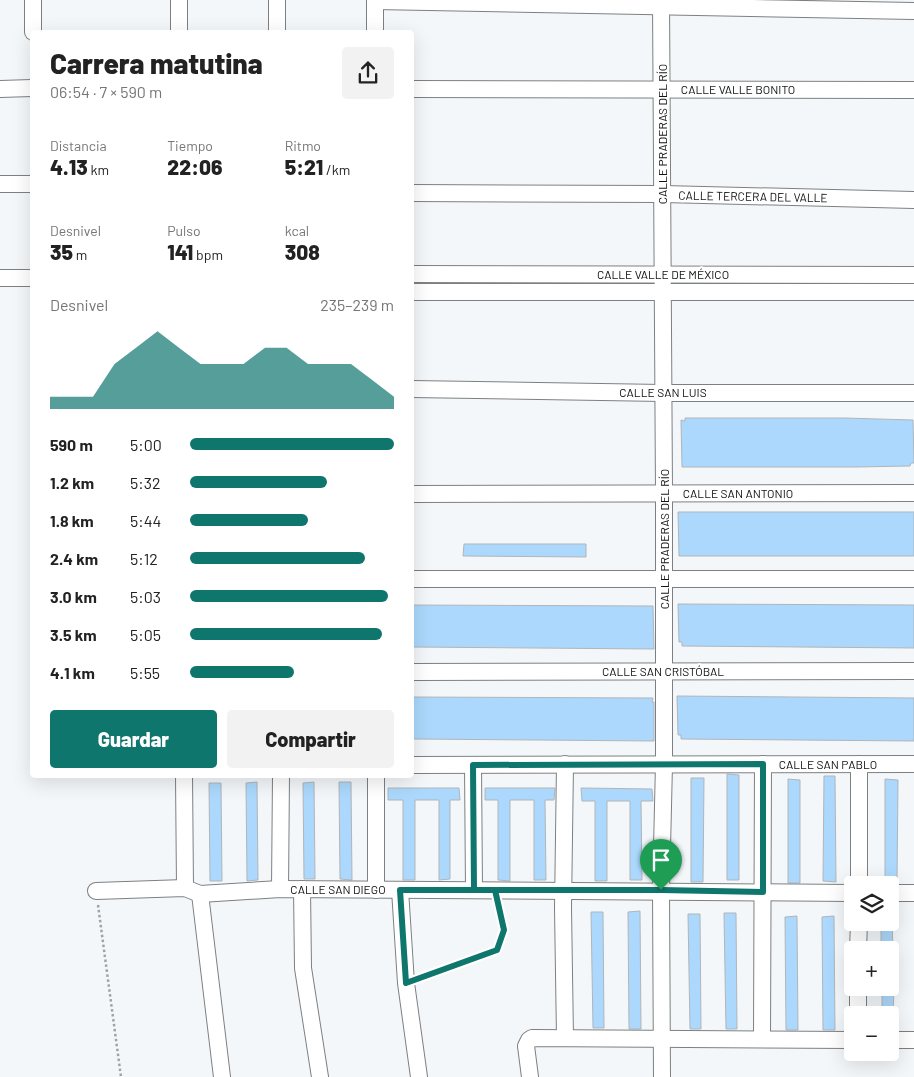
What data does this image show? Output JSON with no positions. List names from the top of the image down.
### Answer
{
  "streets": {
    "street": [
      "CALLE VALLE BONITO",
      "CALLE PRADERAS DEL RÍO",
      "CALLE TERCERA DEL VALLE",
      "CALLE VALLE DE MÉXICO",
      "CALLE SAN LUIS",
      "CALLE SAN ANTONIO",
      "CALLE SAN CRISTÓBAL",
      "CALLE SAN PABLO",
      "CALLE SAN DIEGO"
    ]
  },
  "crossings": [
    ["CALLE VALLE BONITO", "CALLE PRADERAS DEL RÍO"],
    ["CALLE PRADERAS DEL RÍO", "CALLE TERCERA DEL VALLE"],
    ["CALLE PRADERAS DEL RÍO", "CALLE VALLE DE MÉXICO"],
    ["CALLE PRADERAS DEL RÍO", "CALLE SAN LUIS"],
    ["CALLE PRADERAS DEL RÍO", "CALLE SAN ANTONIO"],
    ["CALLE PRADERAS DEL RÍO", "CALLE SAN CRISTÓBAL"],
    ["CALLE PRADERAS DEL RÍO", "CALLE SAN PABLO"],
    ["CALLE PRADERAS DEL RÍO", "CALLE SAN DIEGO"]
  ],
  "page": {
    "heading": ["Carrera matutina", "06:54 · 7 × 590 m"],
    "stats": [
      ["Distancia", "4.13 km"],
      ["Tiempo", "22:06"],
      ["Ritmo", "5:21 /km"],
      ["Desnivel", "35 m"],
      ["Pulso", "141 bpm"],
      ["kcal", "308"]
    ],
    "chart": ["Desnivel", "235–239 m"],
    "list": [
      {
        "name": "590 m",
        "note": "5:00"
      },
      {
        "name": "1.2 km",
        "note": "5:32"
      },
      {
        "name": "1.8 km",
        "note": "5:44"
      },
      {
        "name": "2.4 km",
        "note": "5:12"
      },
      {
        "name": "3.0 km",
        "note": "5:03"
      },
      {
        "name": "3.5 km",
        "note": "5:05"
      },
      {
        "name": "4.1 km",
        "note": "5:55"
      }
    ],
    "buttons": ["Guardar", "Compartir"],
    "map_buttons": ["+", "−"]
  }
}
